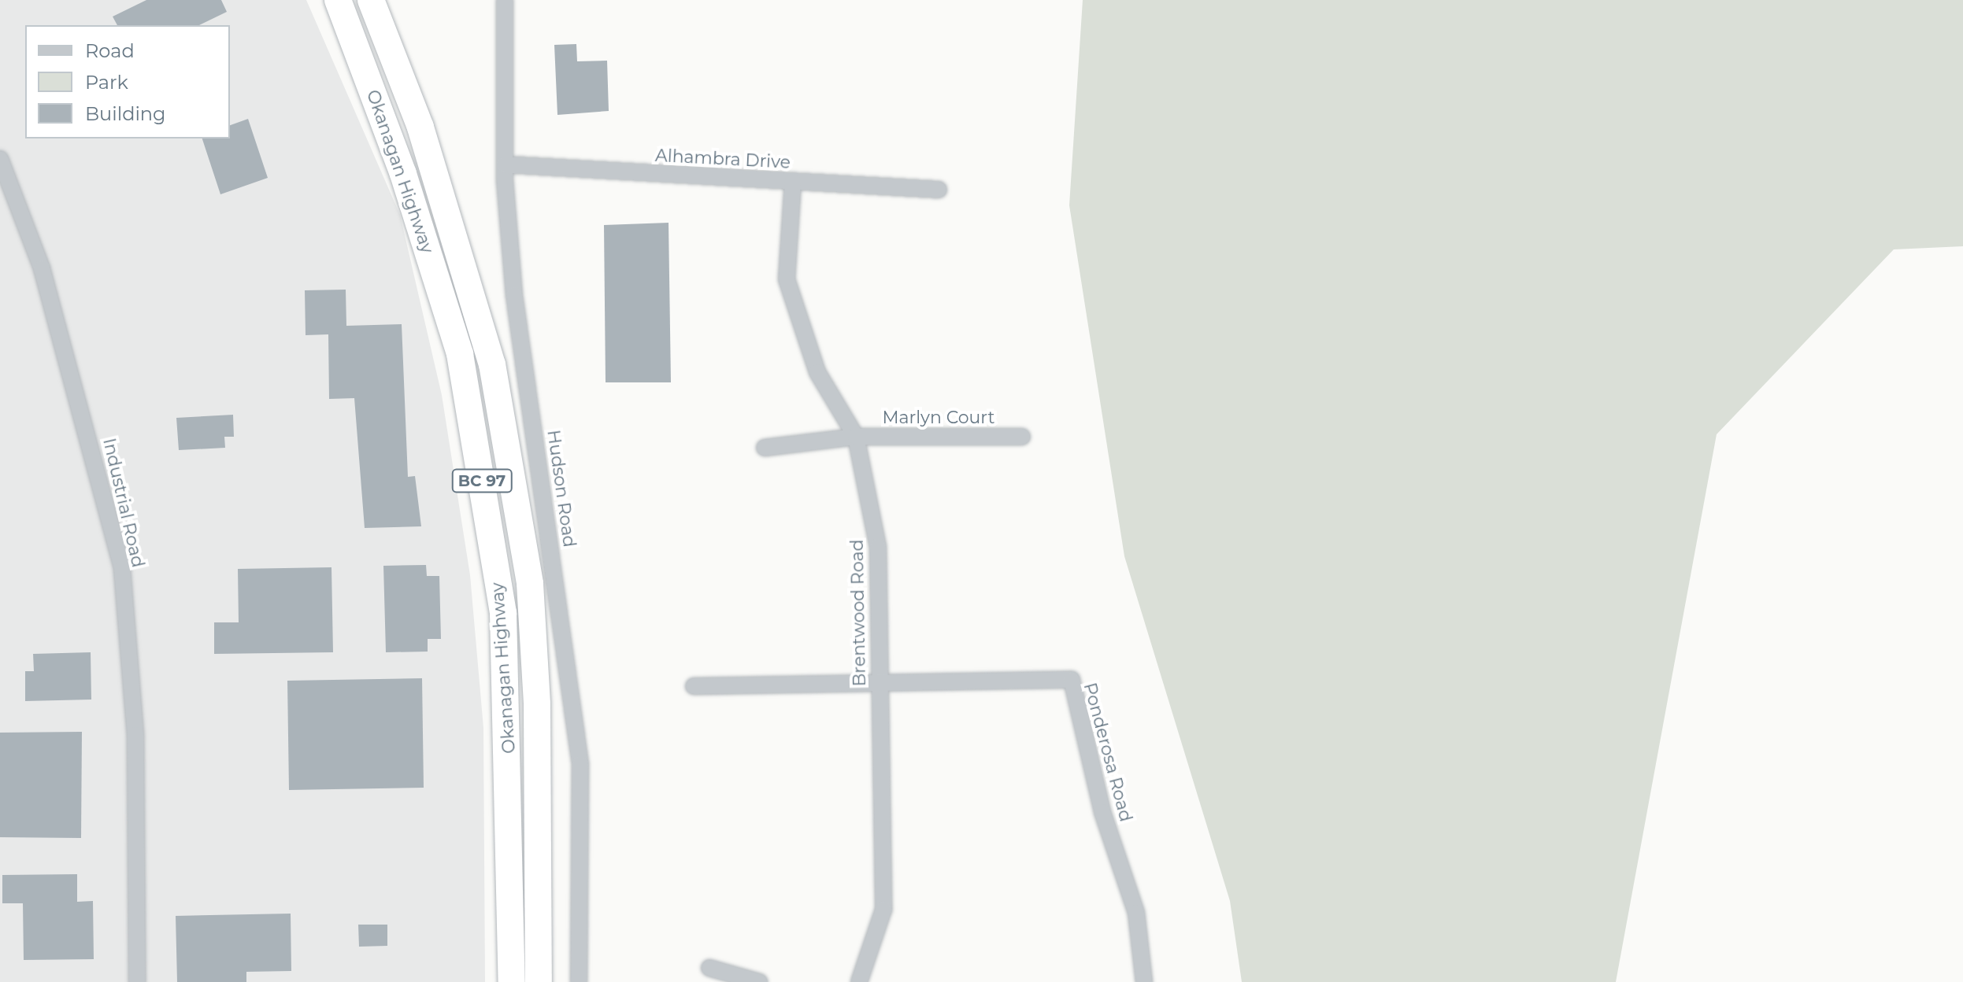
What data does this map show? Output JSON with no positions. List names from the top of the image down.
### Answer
{
  "streets": {
    "highway": ["Okanagan Highway", "BC 97"],
    "street": [
      "Alhambra Drive",
      "Marlyn Court",
      "Hudson Road",
      "Industrial Road",
      "Brentwood Road",
      "Ponderosa Road"
    ]
  },
  "crossings": [
    ["Alhambra Drive", "Hudson Road"],
    ["Alhambra Drive", "Brentwood Road"],
    ["Marlyn Court", "Brentwood Road"],
    ["Brentwood Road", "Ponderosa Road"]
  ],
  "legend": ["Road", "Park", "Building"]
}
